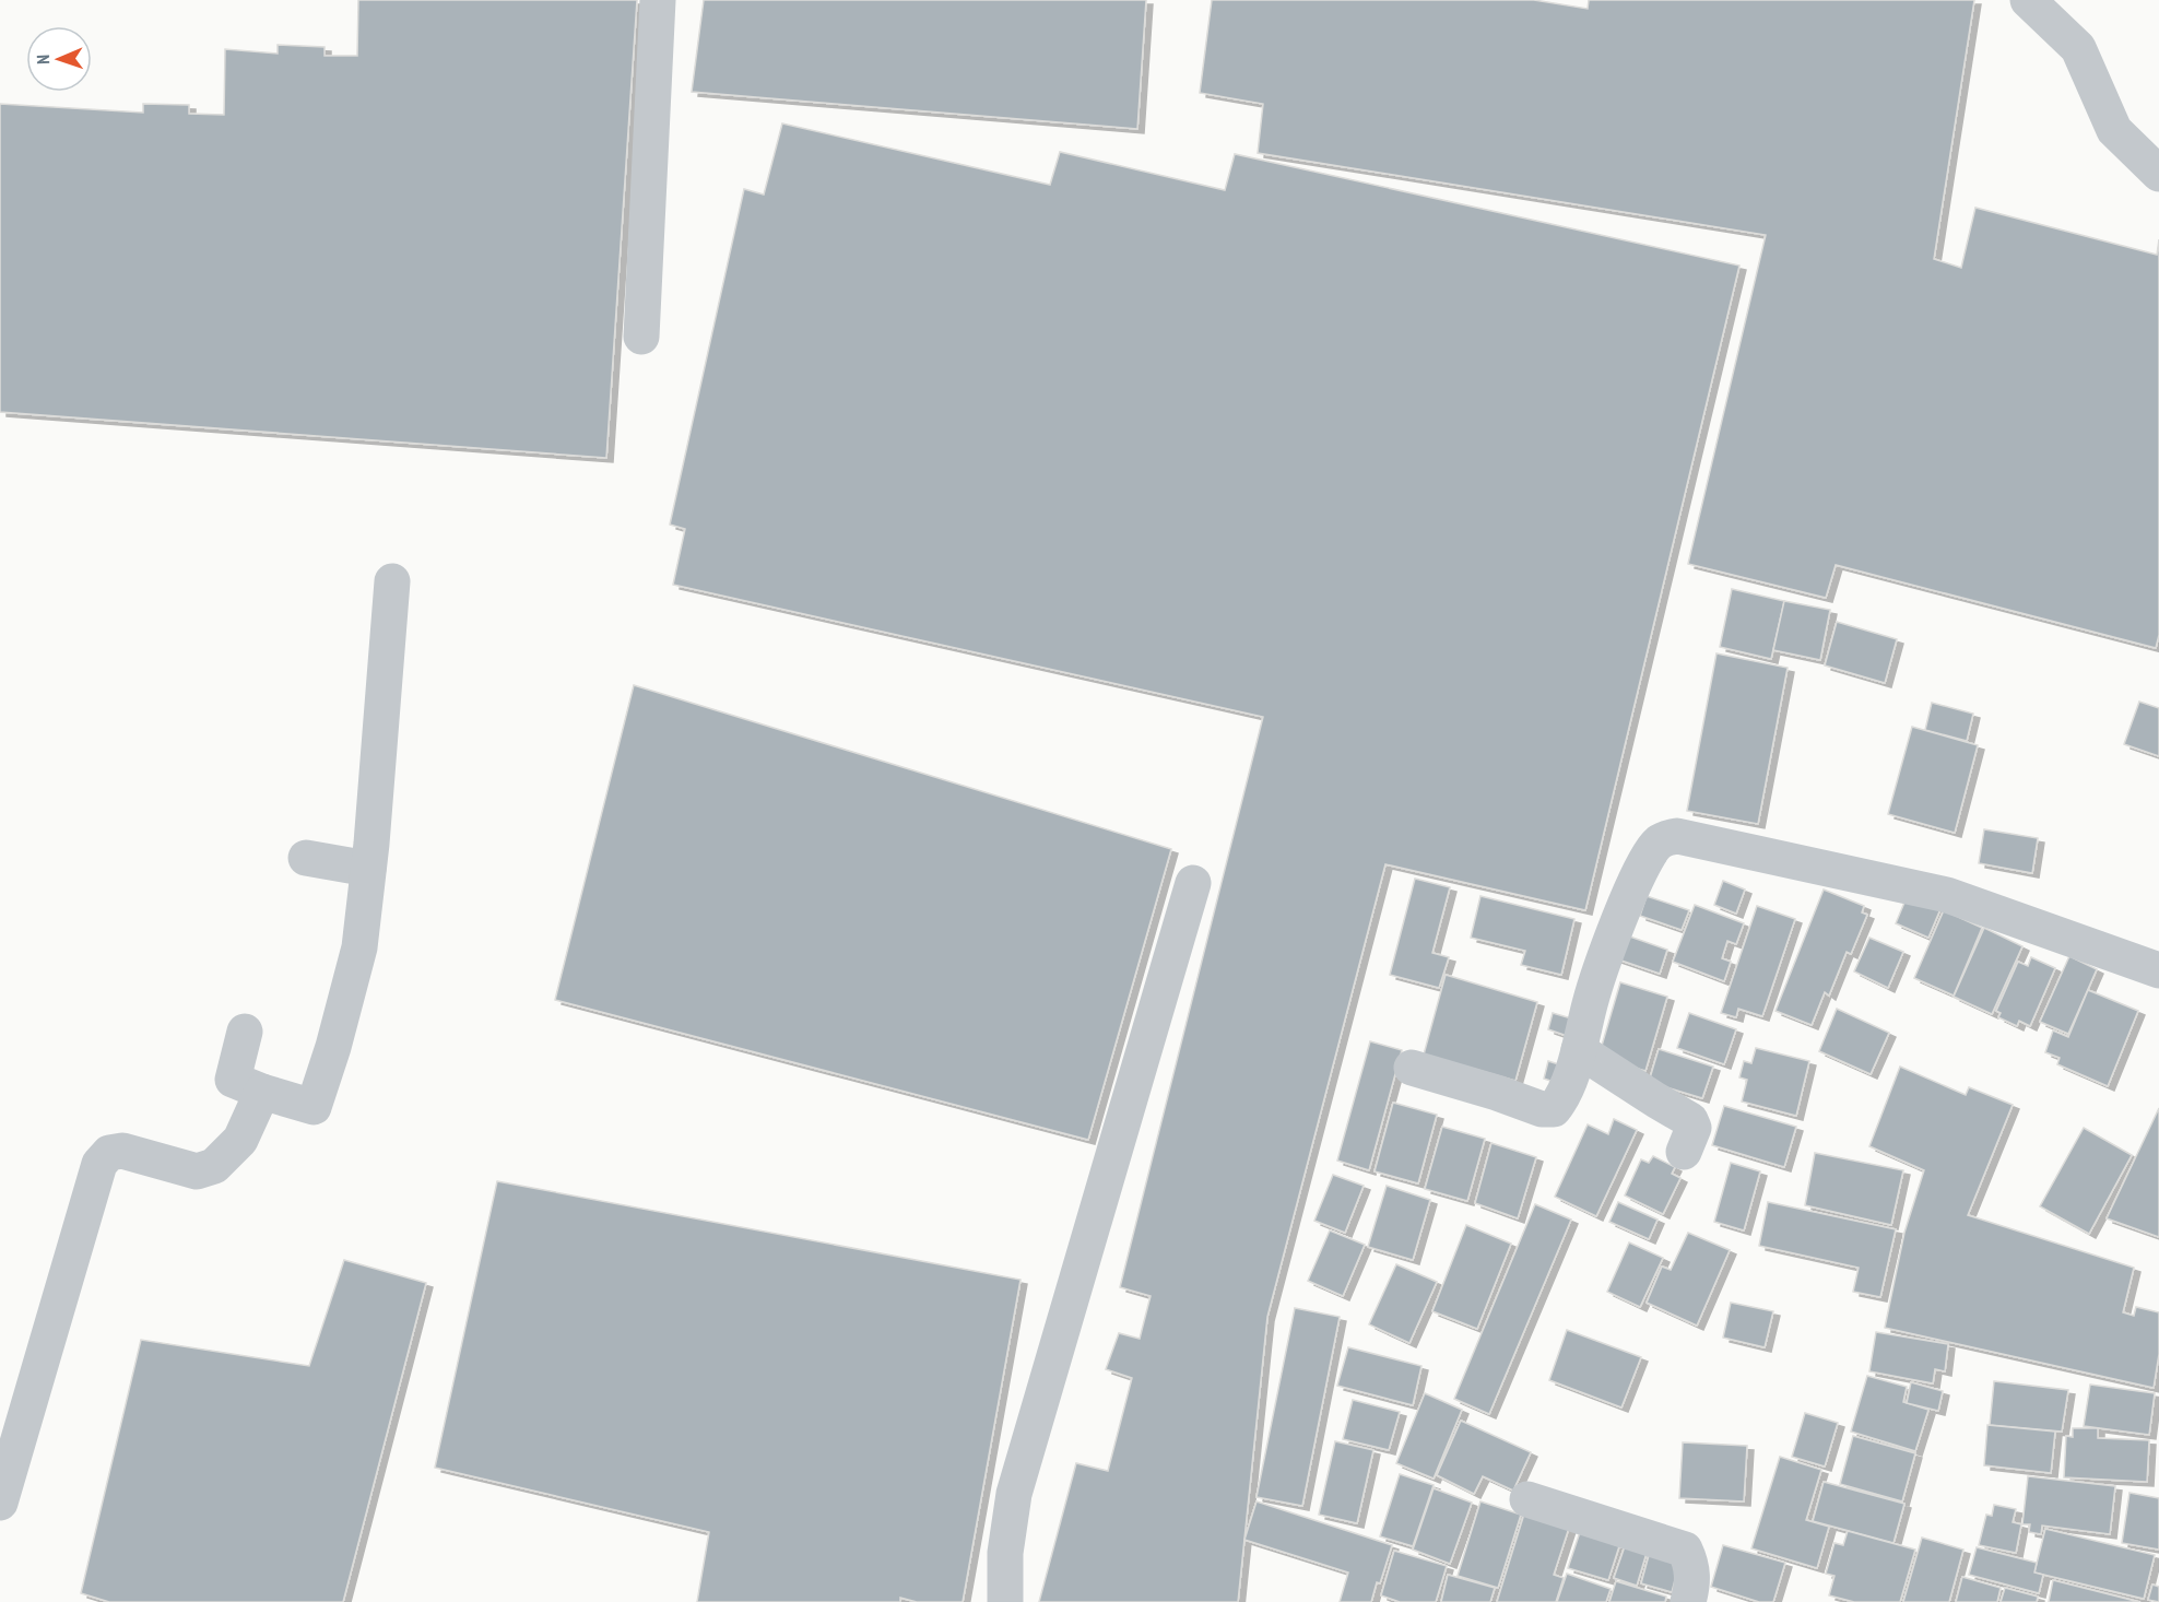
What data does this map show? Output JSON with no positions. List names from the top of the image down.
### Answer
{
  "north": "left"
}
